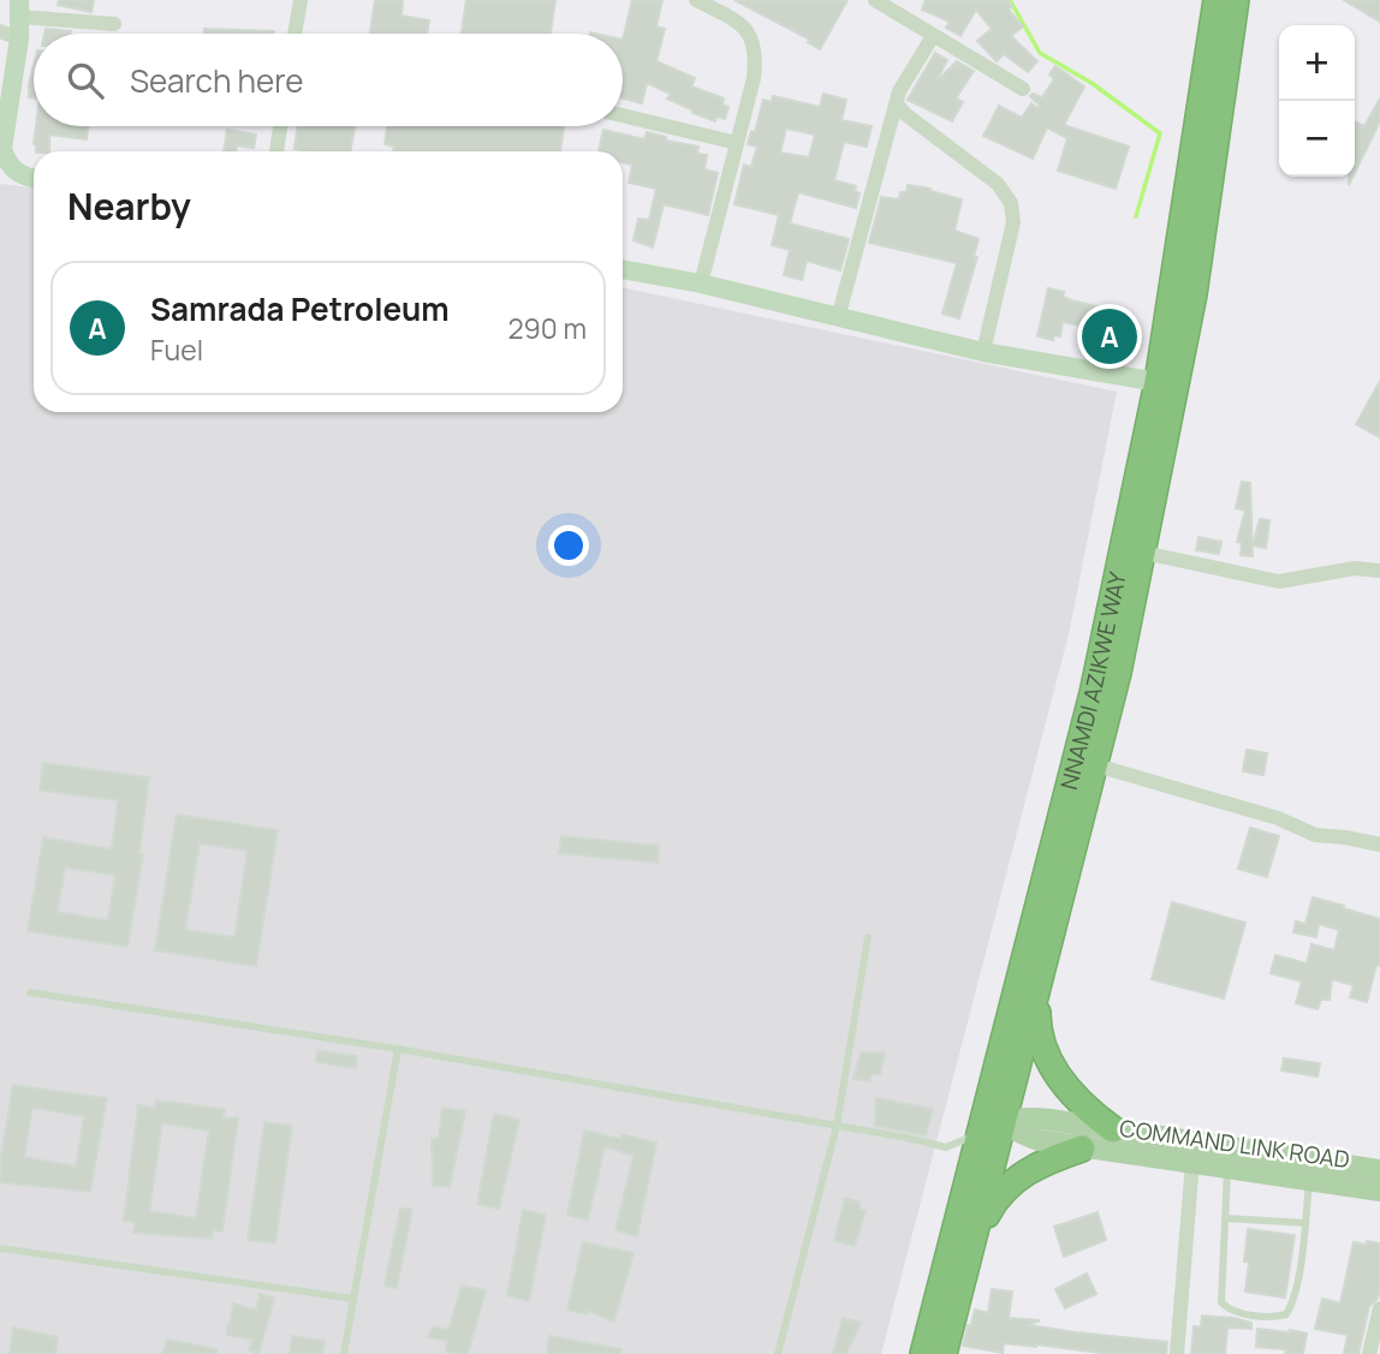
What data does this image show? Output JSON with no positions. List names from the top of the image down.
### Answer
{
  "streets": {
    "highway": ["NNAMDI AZIKWE WAY"],
    "main road": ["COMMAND LINK ROAD"]
  },
  "crossings": [
    ["NNAMDI AZIKWE WAY", "COMMAND LINK ROAD"]
  ],
  "page": {
    "map_buttons": ["+", "−"],
    "search": "Search here",
    "heading": "Nearby",
    "list": [
      {
        "mark": "A",
        "name": "Samrada Petroleum",
        "note": "Fuel",
        "value": "290 m"
      }
    ],
    "pins": "A"
  }
}
